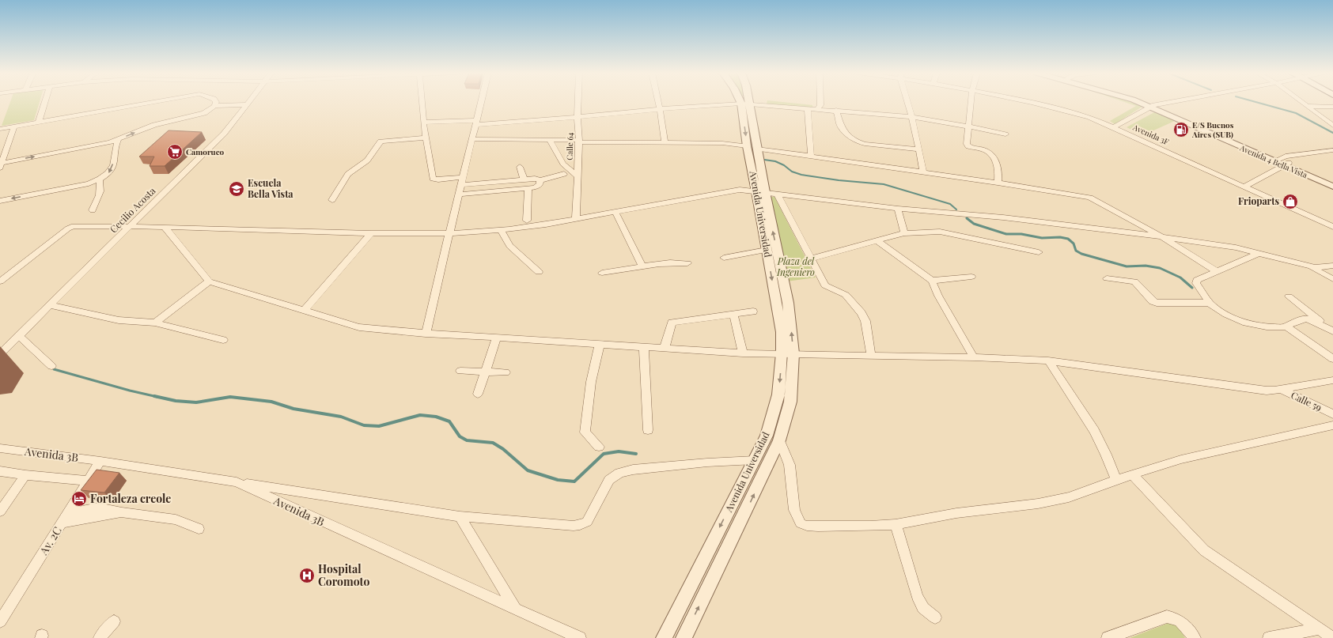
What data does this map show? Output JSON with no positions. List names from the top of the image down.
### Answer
{
  "streets": {
    "street": [
      "Avenida 3F",
      "Calle 64",
      "Avenida 4 Bella Vista",
      "Cecilio Acosta",
      "Avenida Universidad",
      "Calle 59",
      "Avenida 3B",
      "Av. 2C"
    ]
  },
  "crossings": [
    ["Avenida 3B", "Av. 2C"]
  ],
  "parks": ["Plaza del Ingeniero"],
  "places": {
    "fuel station": ["E/S Buenos Aires (SUB)"],
    "supermarket": ["Camoruco"],
    "school or university": ["Escuela Bella Vista"],
    "shop": ["Frioparts"],
    "hotel": ["Fortaleza creole"],
    "hospital": ["Hospital Coromoto"]
  }
}
